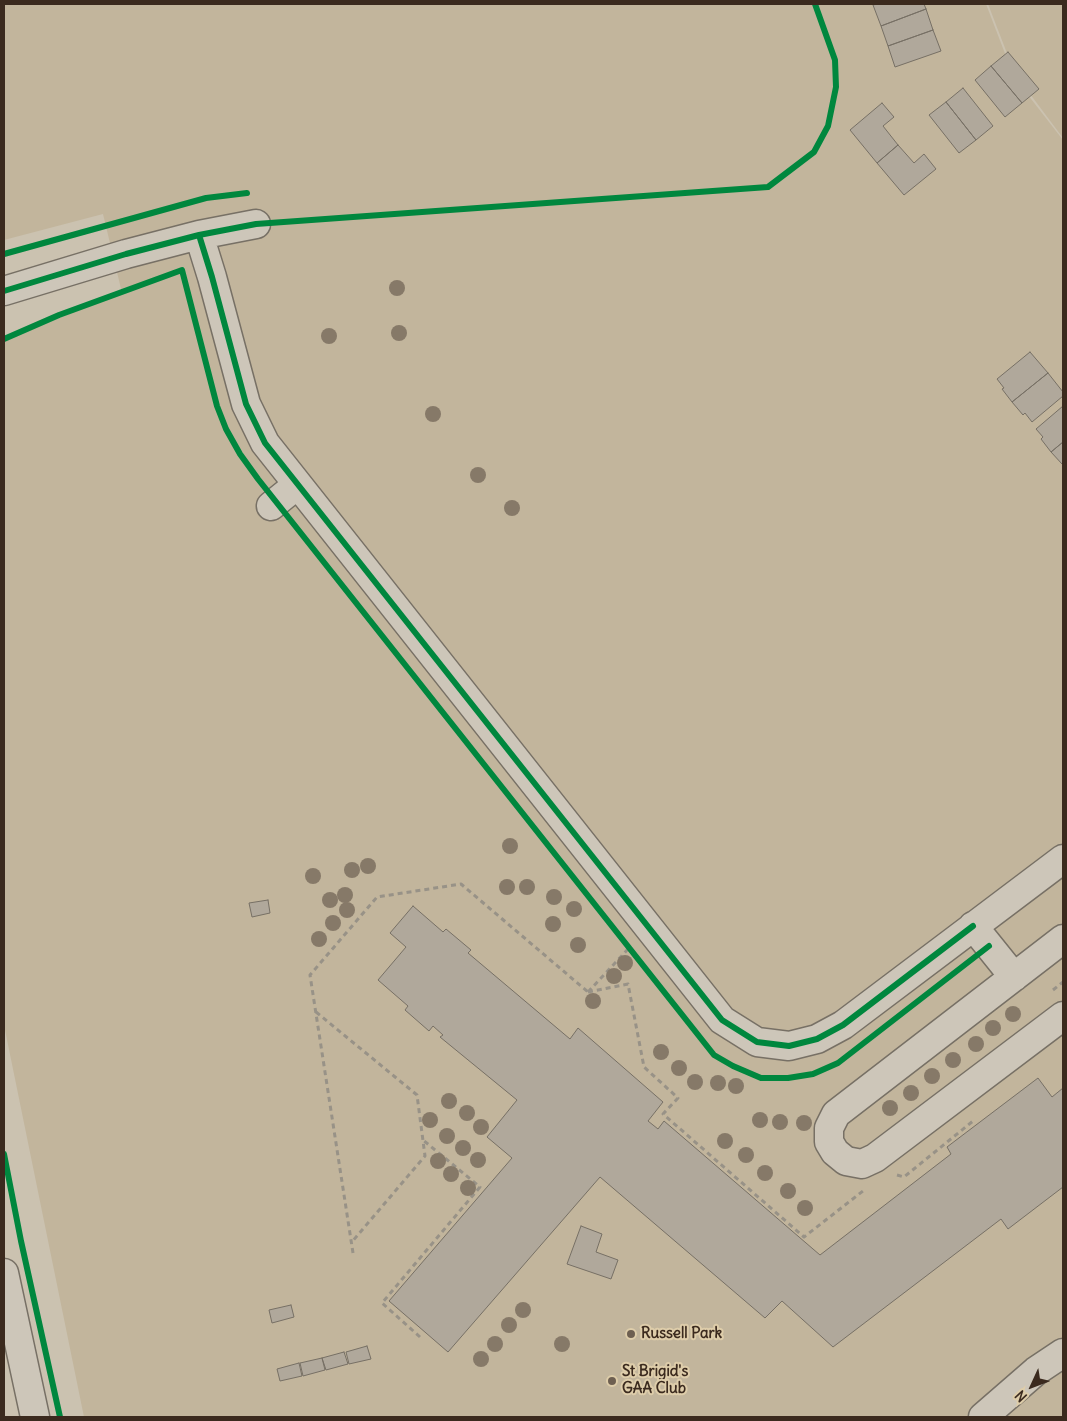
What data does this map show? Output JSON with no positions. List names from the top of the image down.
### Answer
{
  "places": ["Russell Park", "St Brigid's GAA Club"],
  "north": "bottom left"
}
